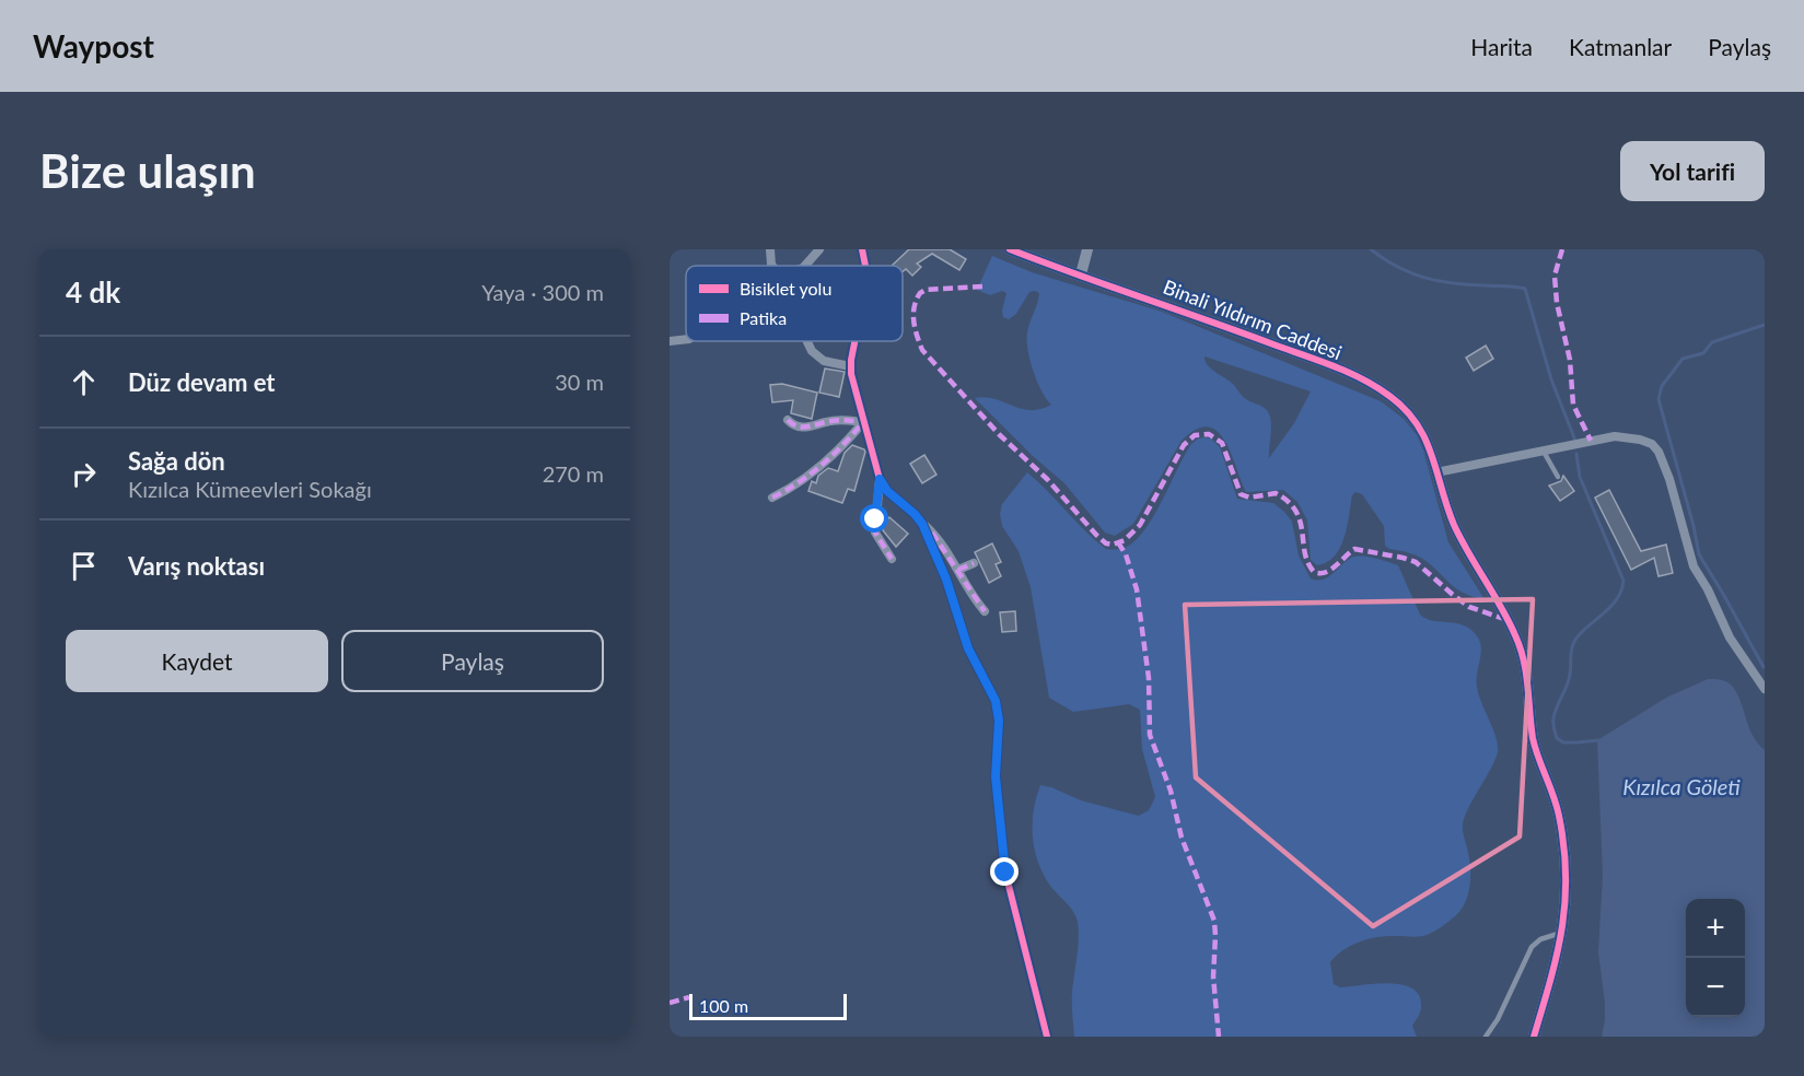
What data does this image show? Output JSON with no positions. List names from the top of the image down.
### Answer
{
  "streets": {
    "street": ["Binali Yıldırım Caddesi"]
  },
  "water": ["Kızılca Göleti"],
  "legend": ["Bisiklet yolu", "Patika"],
  "scale_bar": "100 m",
  "page": {
    "header": "Waypost",
    "nav": ["Harita", "Katmanlar", "Paylaş"],
    "buttons": [
      "Yol tarifi",
      ["Kaydet", "Paylaş"]
    ],
    "title": "Bize ulaşın",
    "heading": ["4 dk", "Yaya · 300 m"],
    "list": [
      ["Düz devam et", "30 m"],
      ["Sağa dön", "Kızılca Kümeevleri Sokağı", "270 m"],
      "Varış noktası"
    ],
    "map_buttons": ["+", "−"],
    "scale": "100 m"
  }
}
